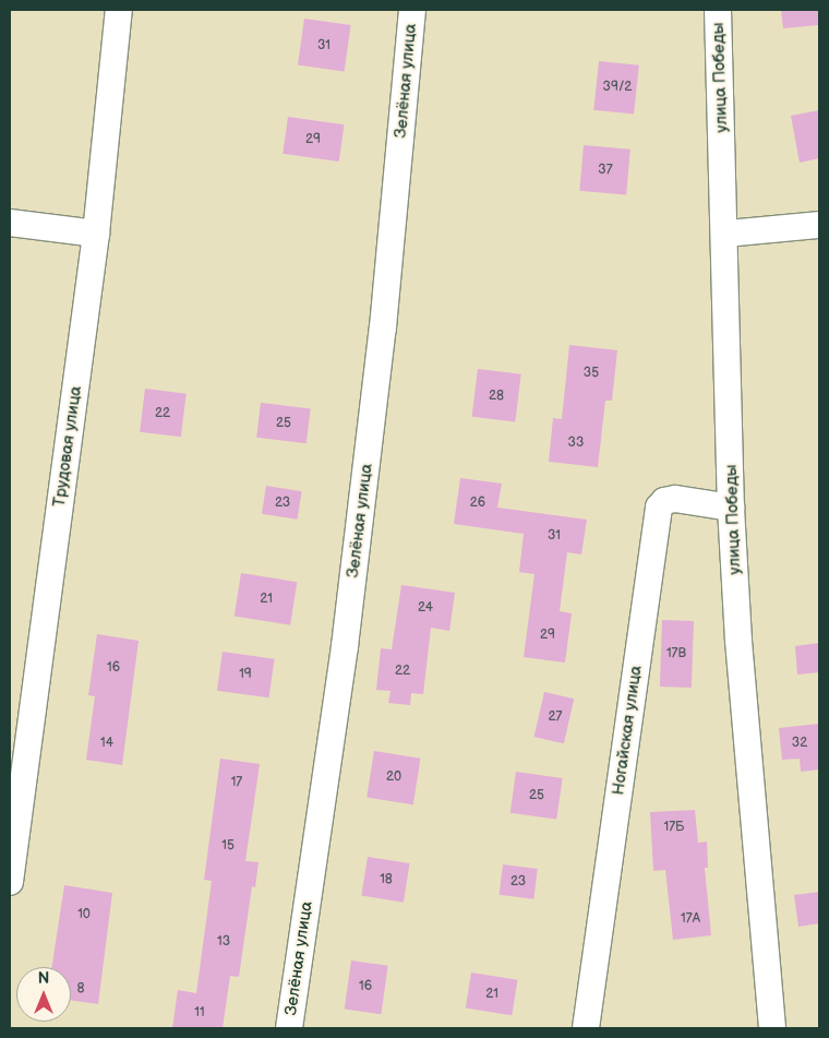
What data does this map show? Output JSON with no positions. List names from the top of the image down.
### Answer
{
  "streets": {
    "street": [
      "улица Победы",
      "Зелёная улица",
      "Трудовая улица",
      "Ногайская улица"
    ]
  },
  "crossings": [
    ["улица Победы", "Ногайская улица"]
  ],
  "house_numbers": [
    "31",
    "39/2",
    "29",
    "37",
    "35",
    "28",
    "22",
    "25",
    "33",
    "23",
    "26",
    "31",
    "21",
    "24",
    "29",
    "17В",
    "16",
    "22",
    "19",
    "27",
    "14",
    "32",
    "20",
    "17",
    "25",
    "17Б",
    "15",
    "18",
    "23",
    "10",
    "17А",
    "13",
    "16",
    "8",
    "21",
    "11"
  ],
  "north": "top"
}
